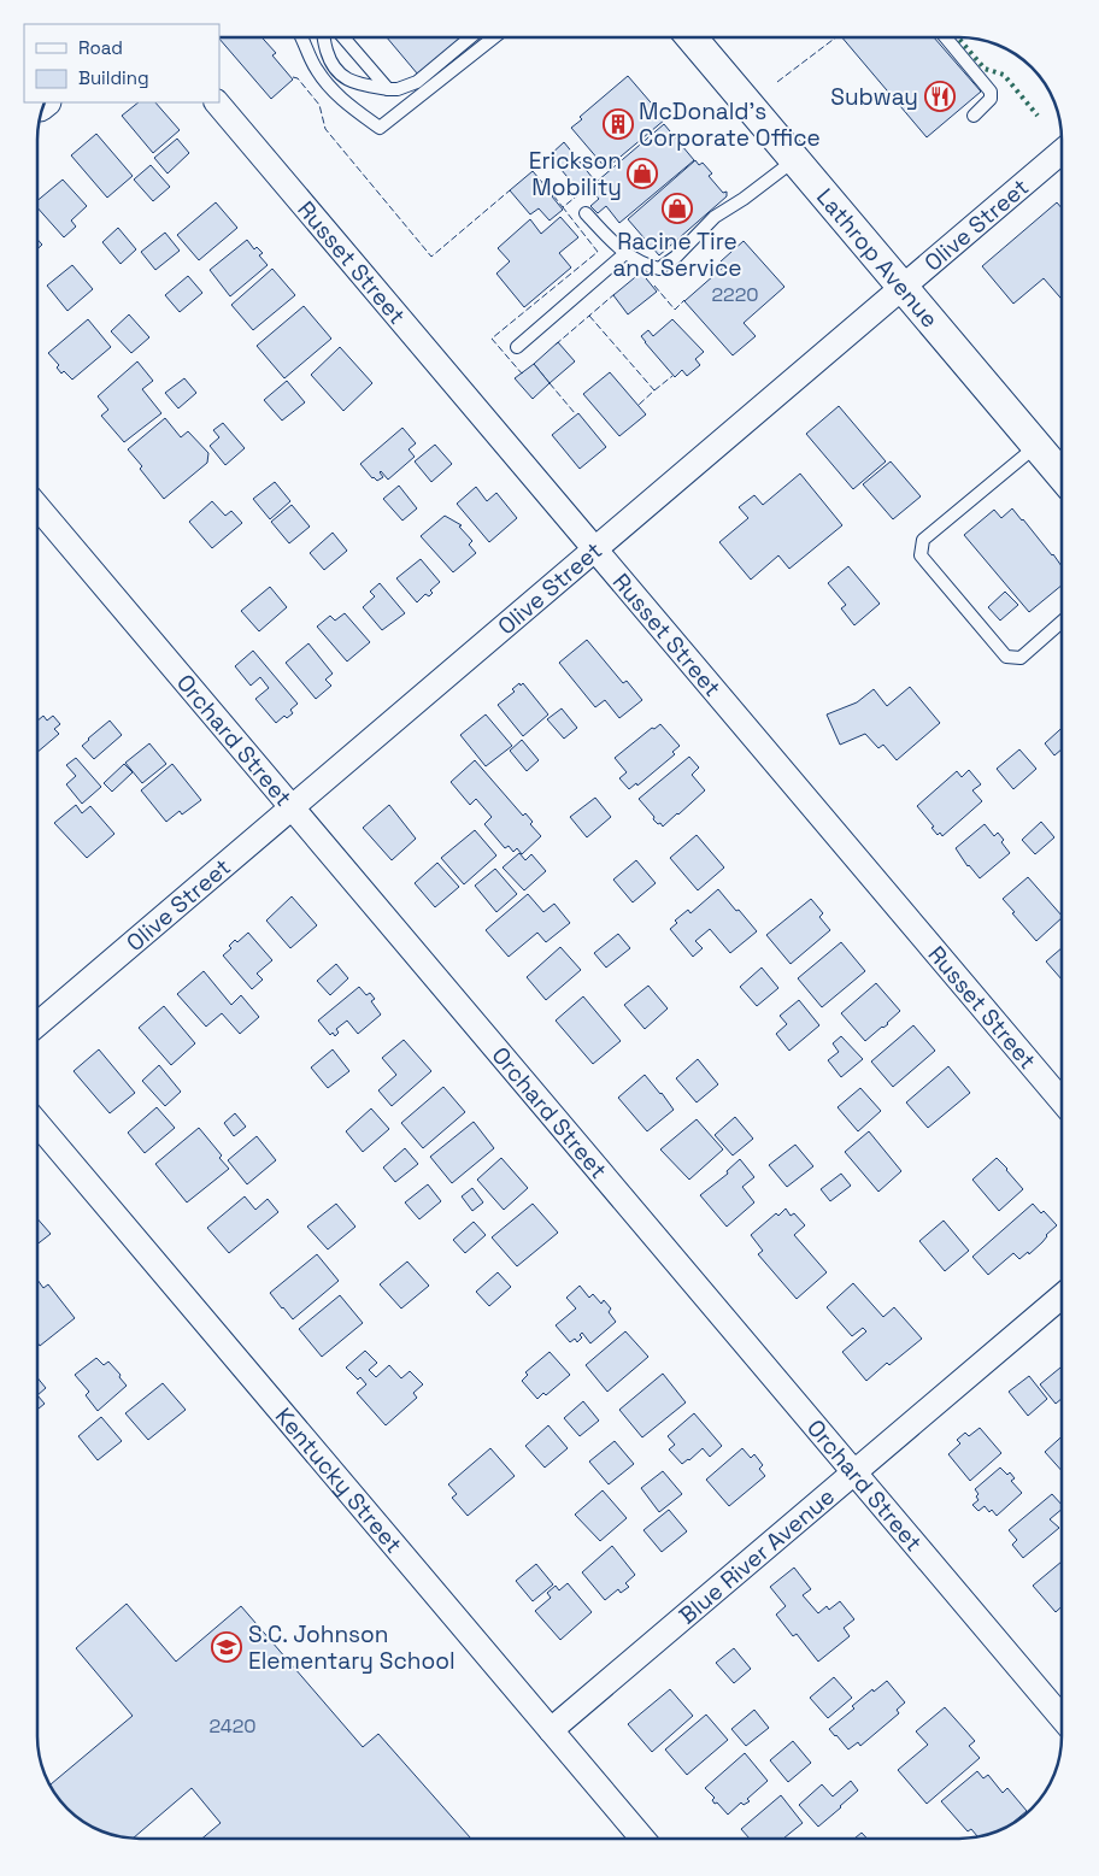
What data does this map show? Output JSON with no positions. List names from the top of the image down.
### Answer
{
  "streets": {
    "street": [
      "Olive Street",
      "Lathrop Avenue",
      "Russet Street",
      "Orchard Street",
      "Kentucky Street",
      "Blue River Avenue"
    ]
  },
  "crossings": [
    ["Olive Street", "Lathrop Avenue"],
    ["Olive Street", "Russet Street"],
    ["Olive Street", "Orchard Street"],
    ["Orchard Street", "Blue River Avenue"],
    ["Kentucky Street", "Blue River Avenue"]
  ],
  "places": {
    "restaurant": ["Subway"],
    "building": ["McDonald's Corporate Office"],
    "shop": ["Erickson Mobility", "Racine Tire and Service"],
    "school or university": ["S.C. Johnson Elementary School"]
  },
  "house_numbers": ["2220", "2420"],
  "legend": ["Road", "Building"]
}
